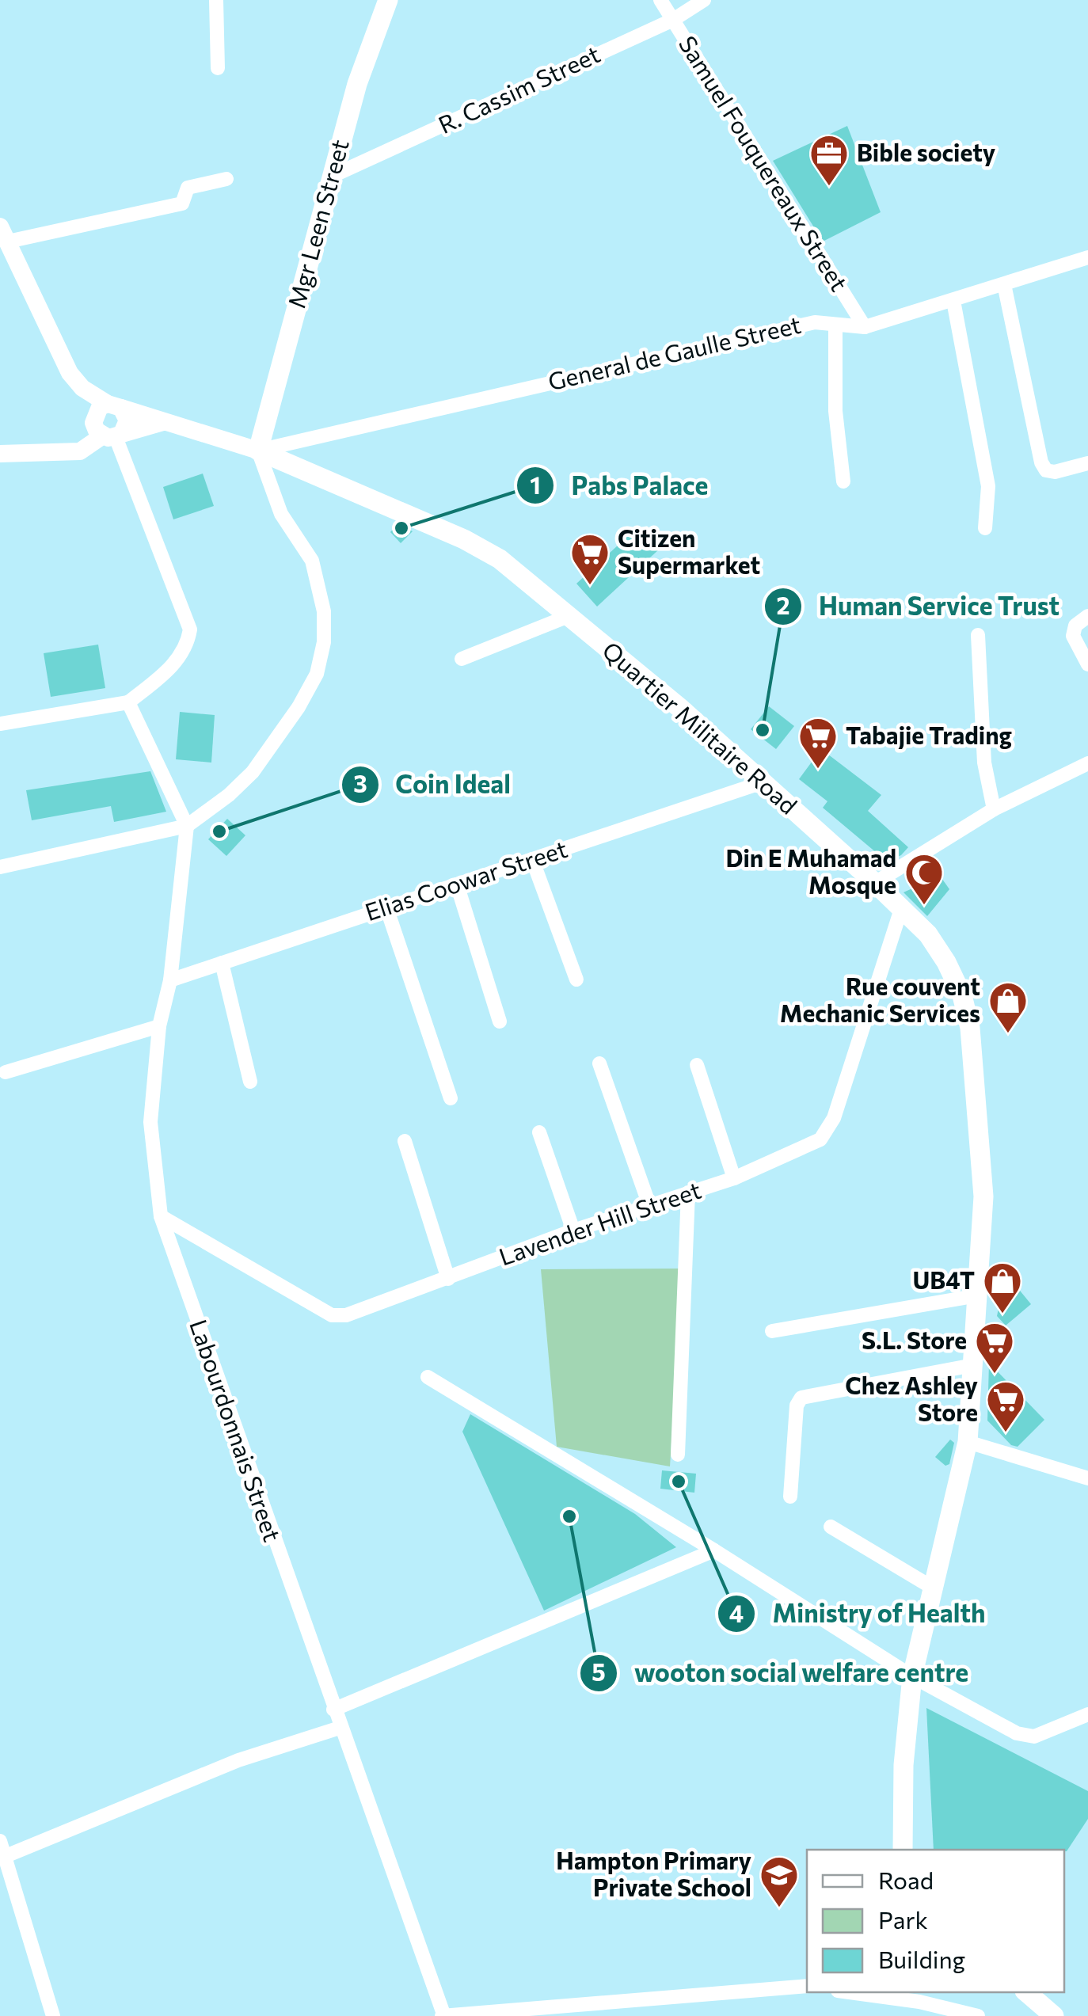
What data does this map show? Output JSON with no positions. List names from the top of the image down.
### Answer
{
  "streets": {
    "main road": ["Mgr Leen Street", "Quartier Militaire Road"],
    "street": [
      "R. Cassim Street",
      "Samuel Fouquereaux Street",
      "General de Gaulle Street",
      "Elias Coowar Street",
      "Lavender Hill Street",
      "Labourdonnais Street"
    ]
  },
  "crossings": [
    ["R. Cassim Street", "Samuel Fouquereaux Street"],
    ["R. Cassim Street", "Mgr Leen Street"],
    ["Samuel Fouquereaux Street", "General de Gaulle Street"],
    ["Mgr Leen Street", "General de Gaulle Street"],
    ["Mgr Leen Street", "Quartier Militaire Road"],
    ["General de Gaulle Street", "Quartier Militaire Road"],
    ["Quartier Militaire Road", "Elias Coowar Street"],
    ["Quartier Militaire Road", "Lavender Hill Street"],
    ["Elias Coowar Street", "Labourdonnais Street"],
    ["Lavender Hill Street", "Labourdonnais Street"]
  ],
  "places": {
    "office": ["Bible society"],
    "other": [
      "Pabs Palace",
      "Human Service Trust",
      "Coin Ideal",
      "Ministry of Health",
      "wooton social welfare centre"
    ],
    "supermarket": [
      "Citizen Supermarket",
      "Tabajie Trading",
      "S.L. Store",
      "Chez Ashley Store"
    ],
    "mosque": ["Din E Muhamad Mosque"],
    "shop": ["Rue couvent Mechanic Services", "UB4T"],
    "school or university": ["Hampton Primary Private School"]
  },
  "legend": ["Road", "Park", "Building"]
}
